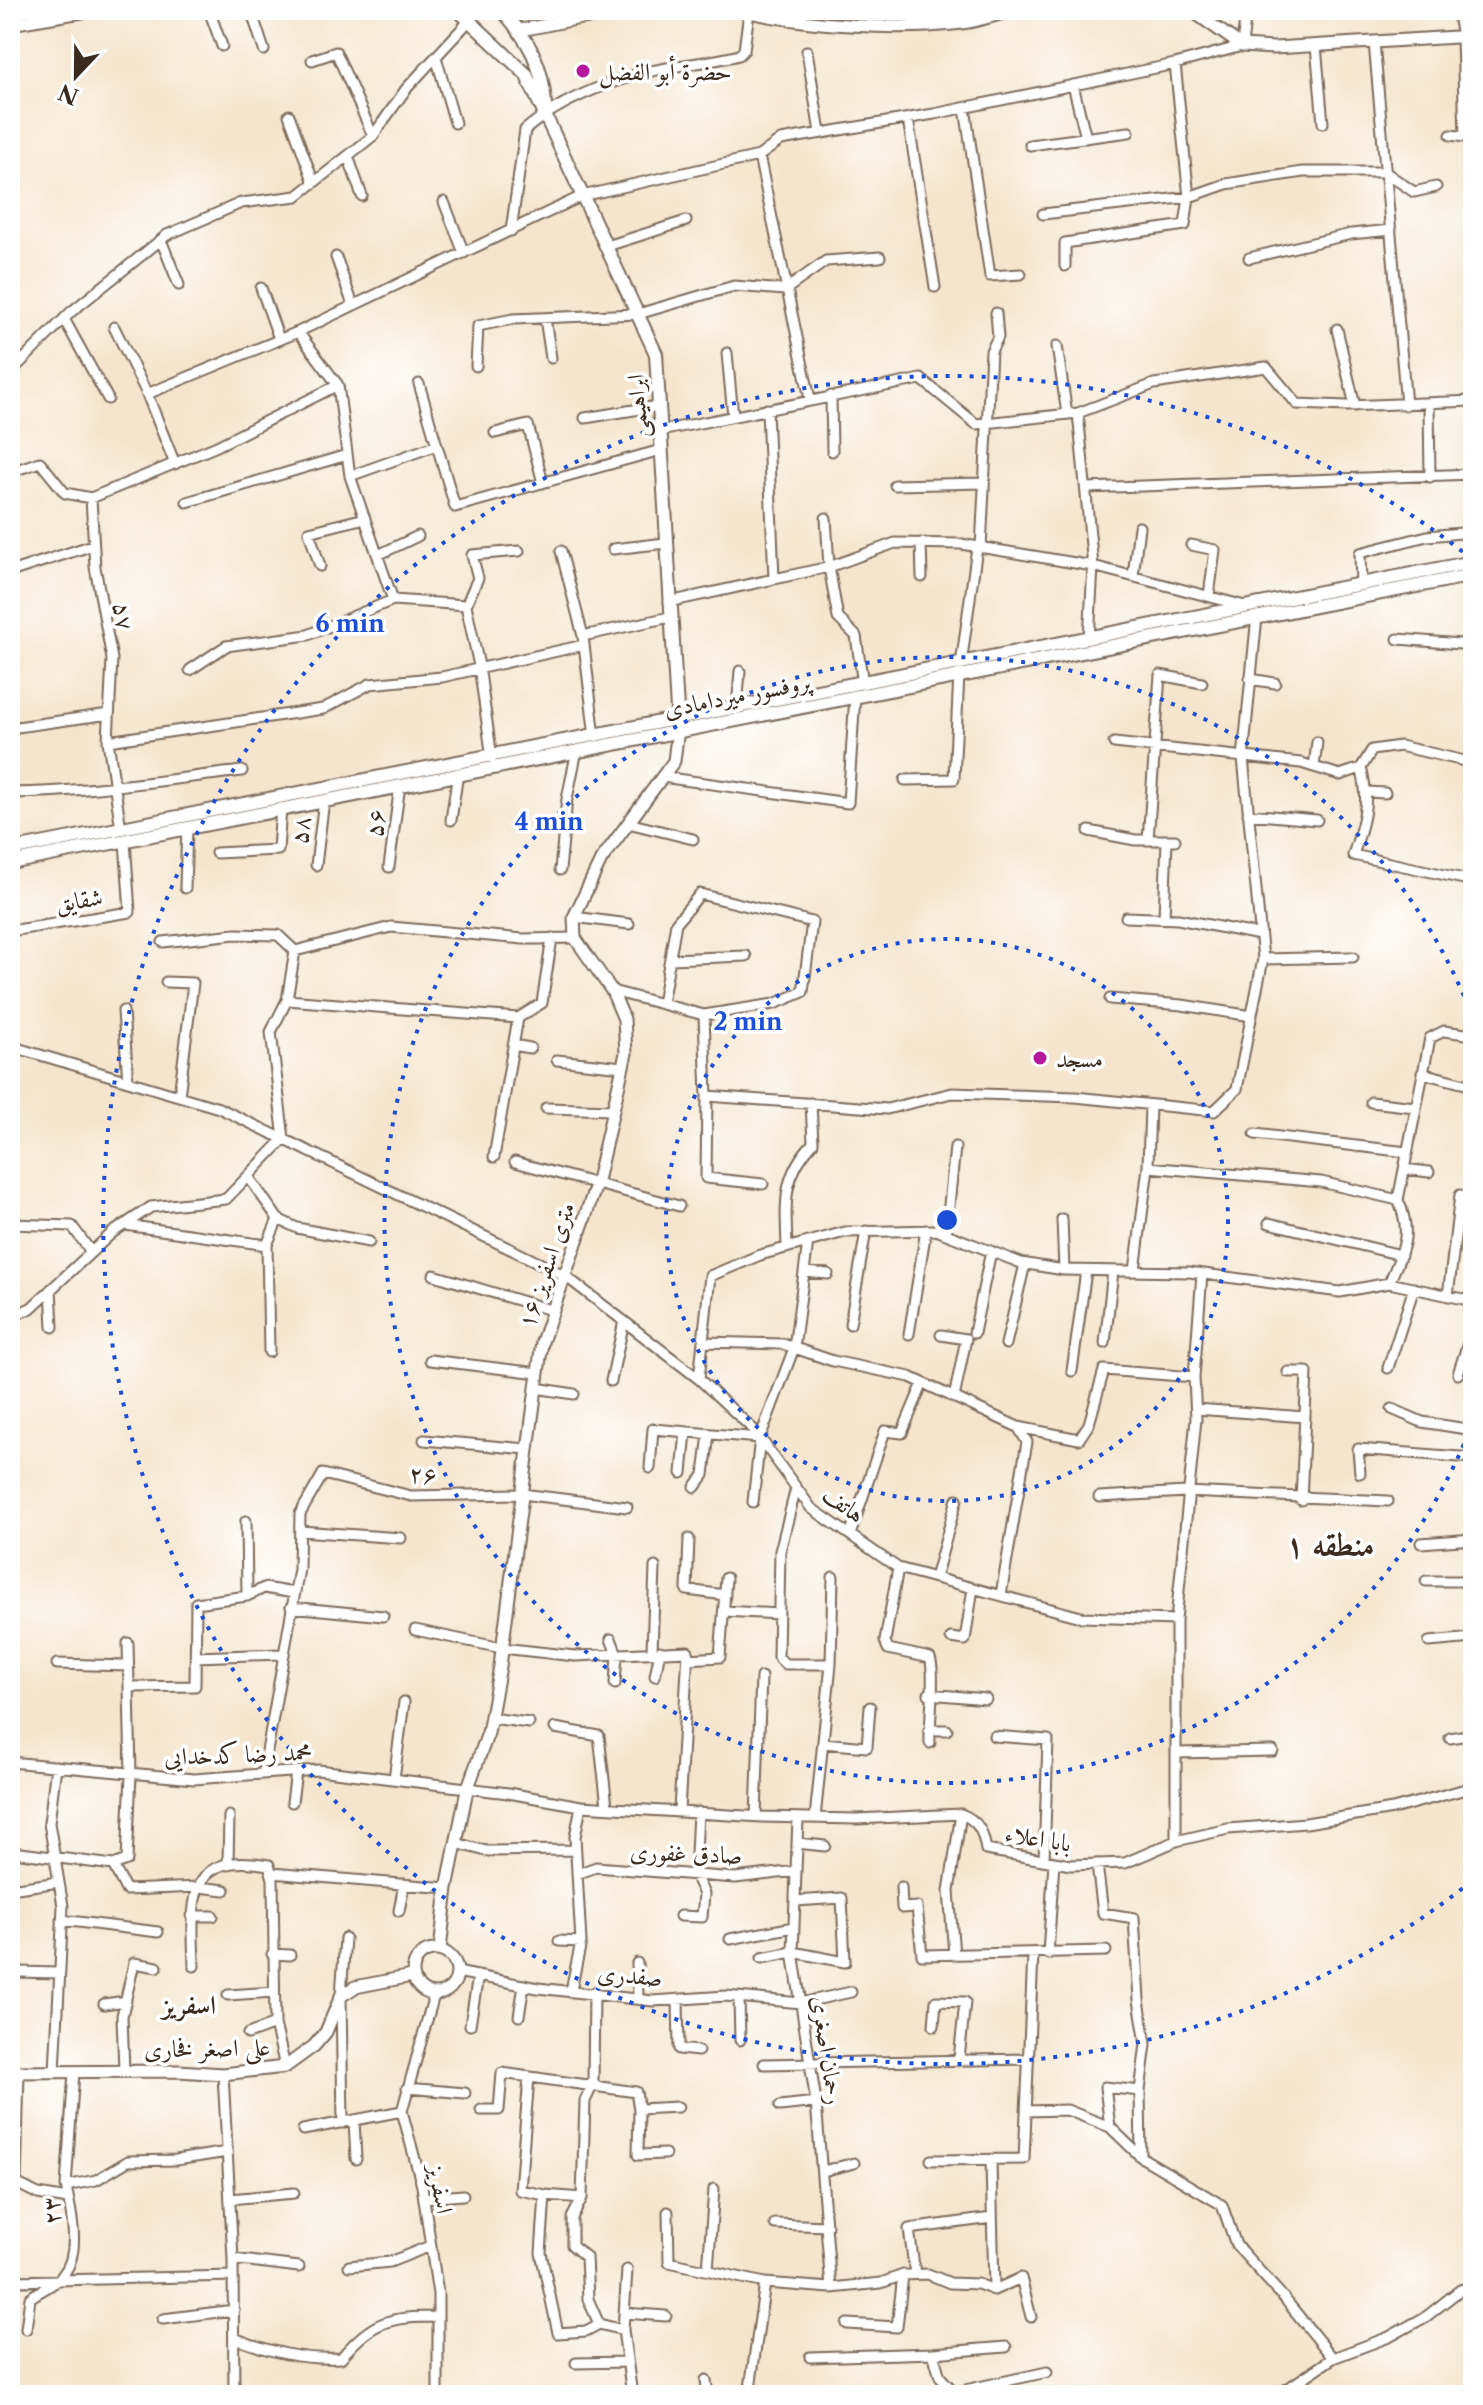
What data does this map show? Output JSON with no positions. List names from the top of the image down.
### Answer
{
  "streets": {
    "main road": ["ابراهیمی", "پروفسور میردامادی"],
    "street": [
      "۵۷",
      "۵۶",
      "۵۸",
      "شقایق",
      "۱۶ متری اسفریز",
      "۲۶",
      "هاتف",
      "محمد رضا کدخدایی",
      "بابا اعلاء",
      "صادق غفوری",
      "صفدری",
      "علی اصغر فخاری",
      "رحمان اصغری",
      "اسفریز",
      "۲۳"
    ]
  },
  "crossings": [
    ["ابراهیمی", "پروفسور میردامادی"],
    ["۵۷", "پروفسور میردامادی"],
    ["۵۷", "شقایق"],
    ["پروفسور میردامادی", "۵۶"],
    ["پروفسور میردامادی", "۵۸"],
    ["پروفسور میردامادی", "شقایق"],
    ["۱۶ متری اسفریز", "۲۶"],
    ["۱۶ متری اسفریز", "هاتف"],
    ["۱۶ متری اسفریز", "محمد رضا کدخدایی"],
    ["۱۶ متری اسفریز", "صفدری"],
    ["۱۶ متری اسفریز", "اسفریز"],
    ["صادق غفوری", "رحمان اصغری"],
    ["صفدری", "رحمان اصغری"],
    ["صفدری", "اسفریز"]
  ],
  "districts": ["منطقه ۱", "اسفریز"],
  "places": ["حضرة أبو الفضل", "مسجد"],
  "north": "bottom",
  "rings": ["6 min", "4 min", "2 min"]
}
